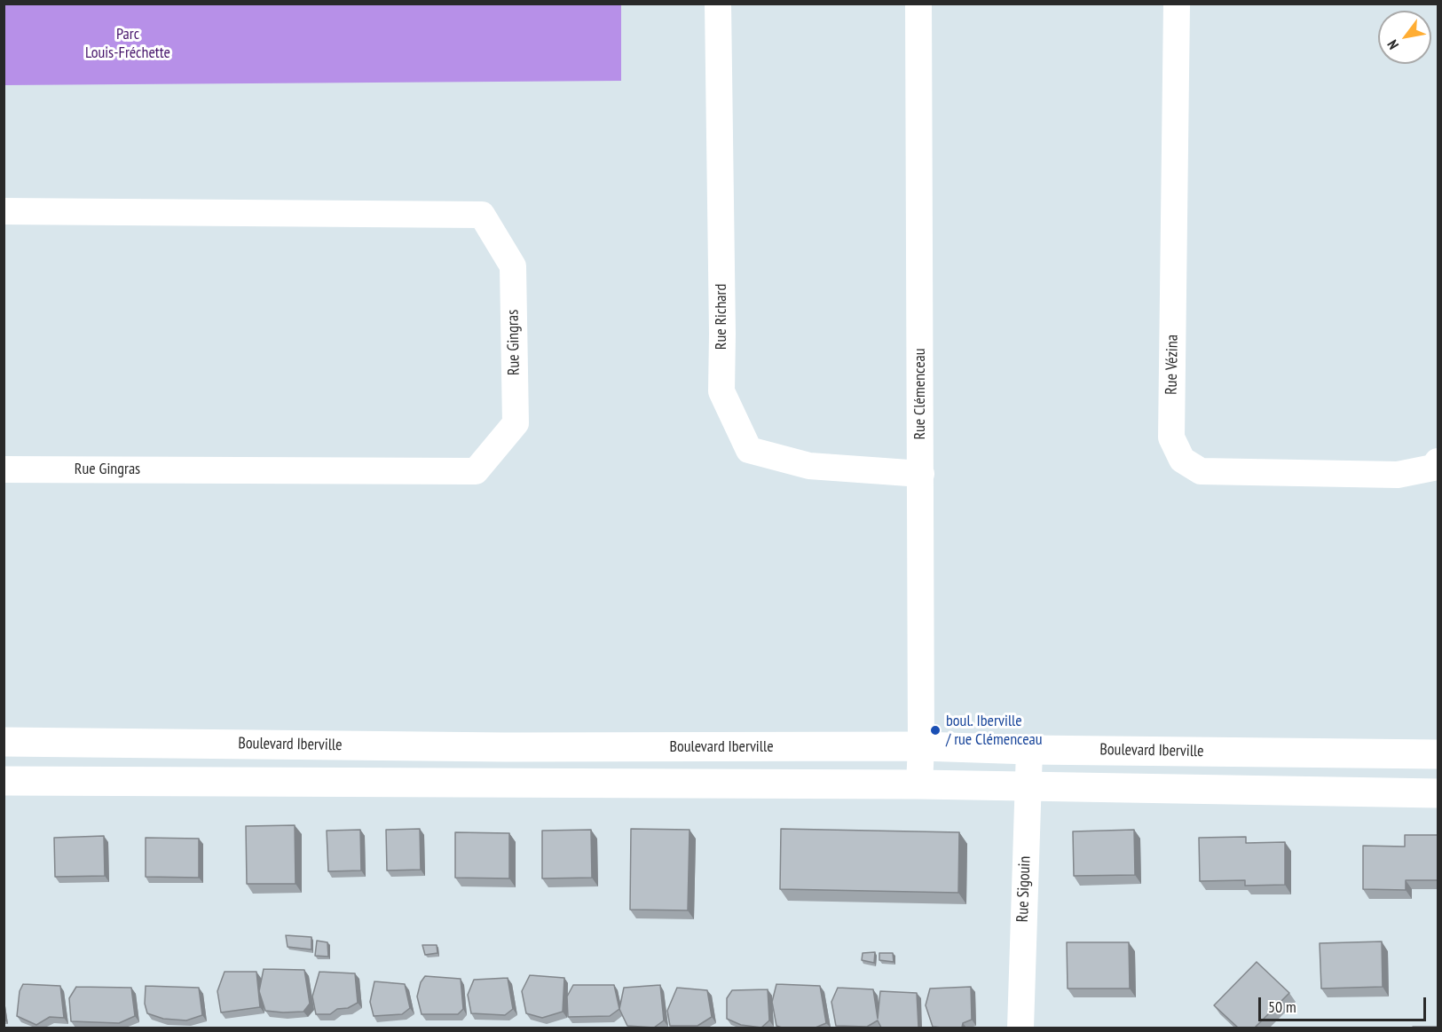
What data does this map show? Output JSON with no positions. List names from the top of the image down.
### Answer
{
  "streets": {
    "street": [
      "Rue Richard",
      "Rue Gingras",
      "Rue Vézina",
      "Rue Clémenceau",
      "Boulevard Iberville",
      "Rue Sigouin"
    ]
  },
  "crossings": [
    ["Rue Richard", "Rue Clémenceau"],
    ["Rue Clémenceau", "Boulevard Iberville"],
    ["Boulevard Iberville", "Rue Sigouin"]
  ],
  "parks": ["Parc Louis-Fréchette"],
  "places": ["boul. Iberville / rue Clémenceau"],
  "scale_bar": "50 m",
  "north": "bottom left"
}
